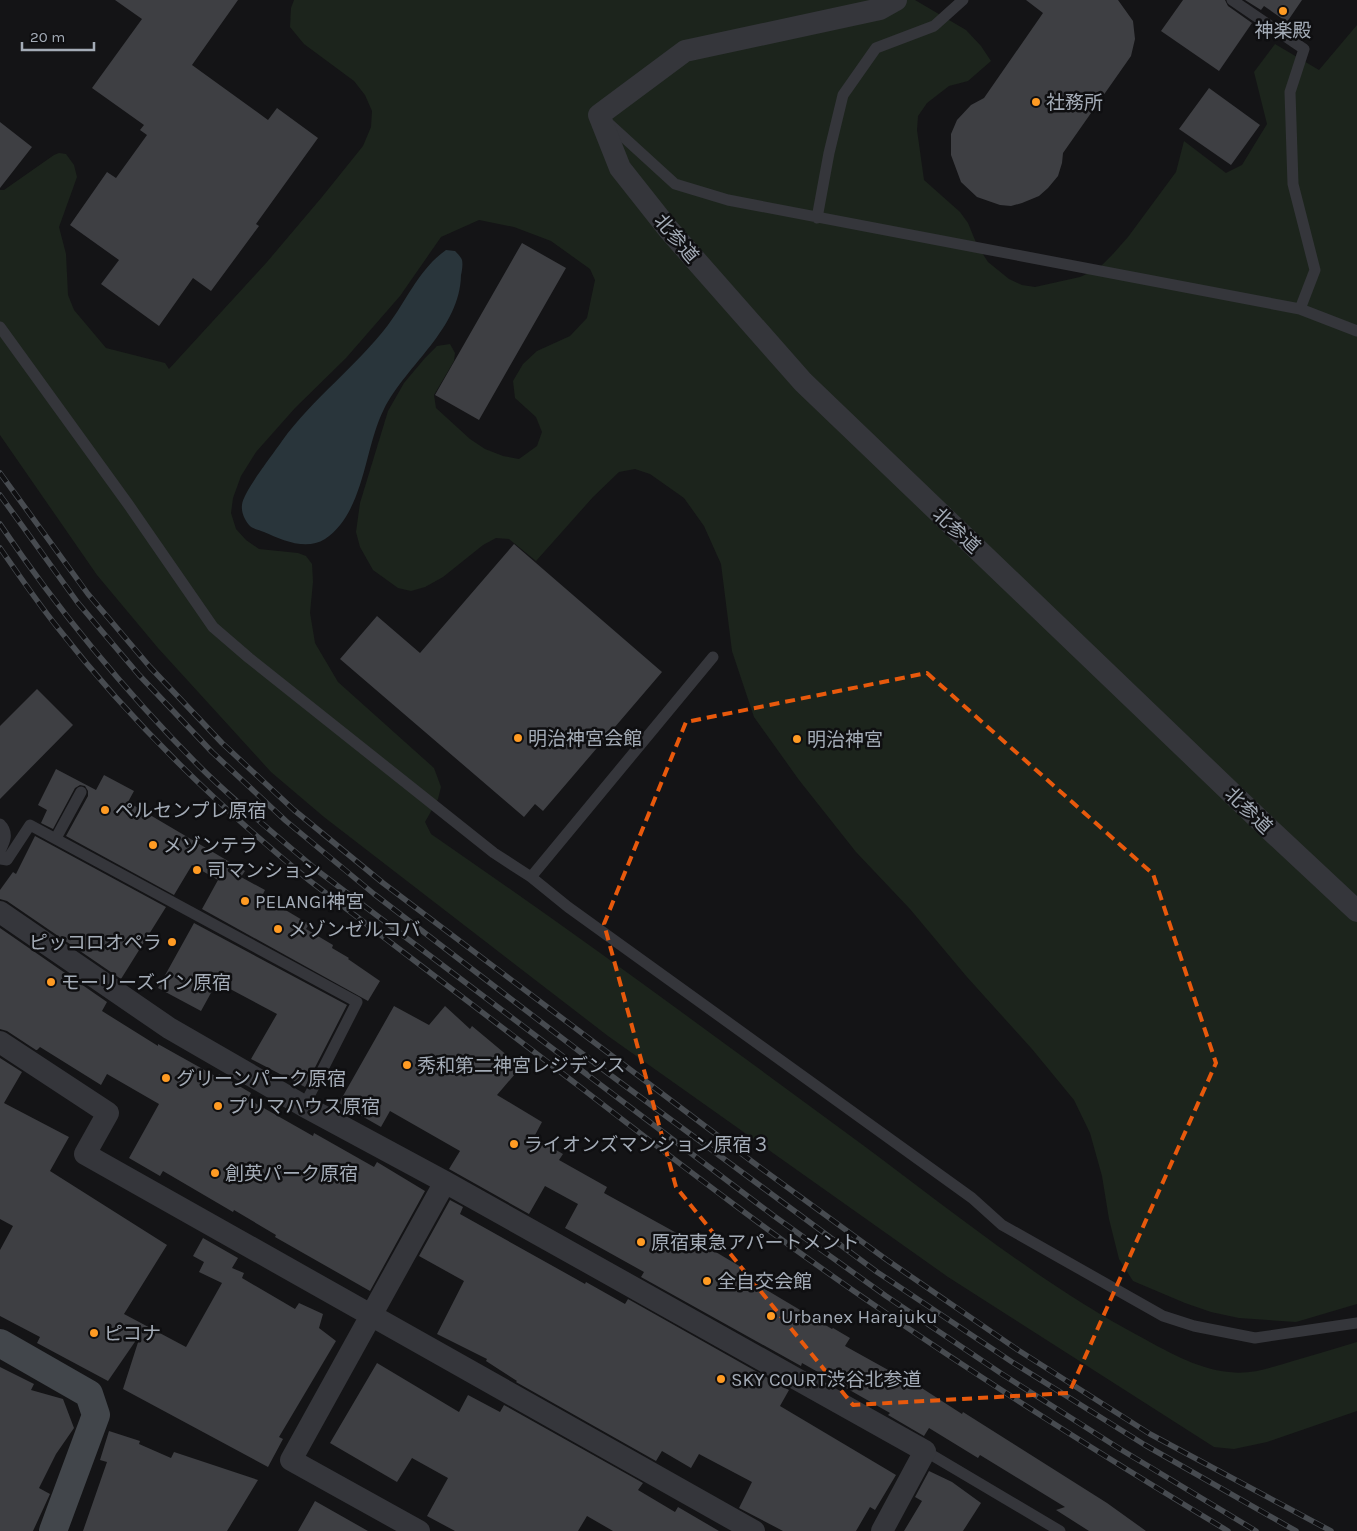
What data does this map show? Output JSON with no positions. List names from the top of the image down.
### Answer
{
  "streets": {
    "street": ["北参道"]
  },
  "places": [
    "神楽殿",
    "社務所",
    "明治神宮会館",
    "明治神宮",
    "ペルセンプレ原宿",
    "メゾンテラ",
    "司マンション",
    "PELANGI神宮",
    "メゾンゼルコバ",
    "ピッコロオペラ",
    "モーリーズイン原宿",
    "秀和第二神宮レジデンス",
    "グリーンパーク原宿",
    "プリマハウス原宿",
    "ライオンズマンション原宿３",
    "創英パーク原宿",
    "原宿東急アパートメント",
    "全自交会館",
    "Urbanex Harajuku",
    "ピコナ",
    "SKY COURT渋谷北参道"
  ],
  "scale_bar": "20 m"
}
